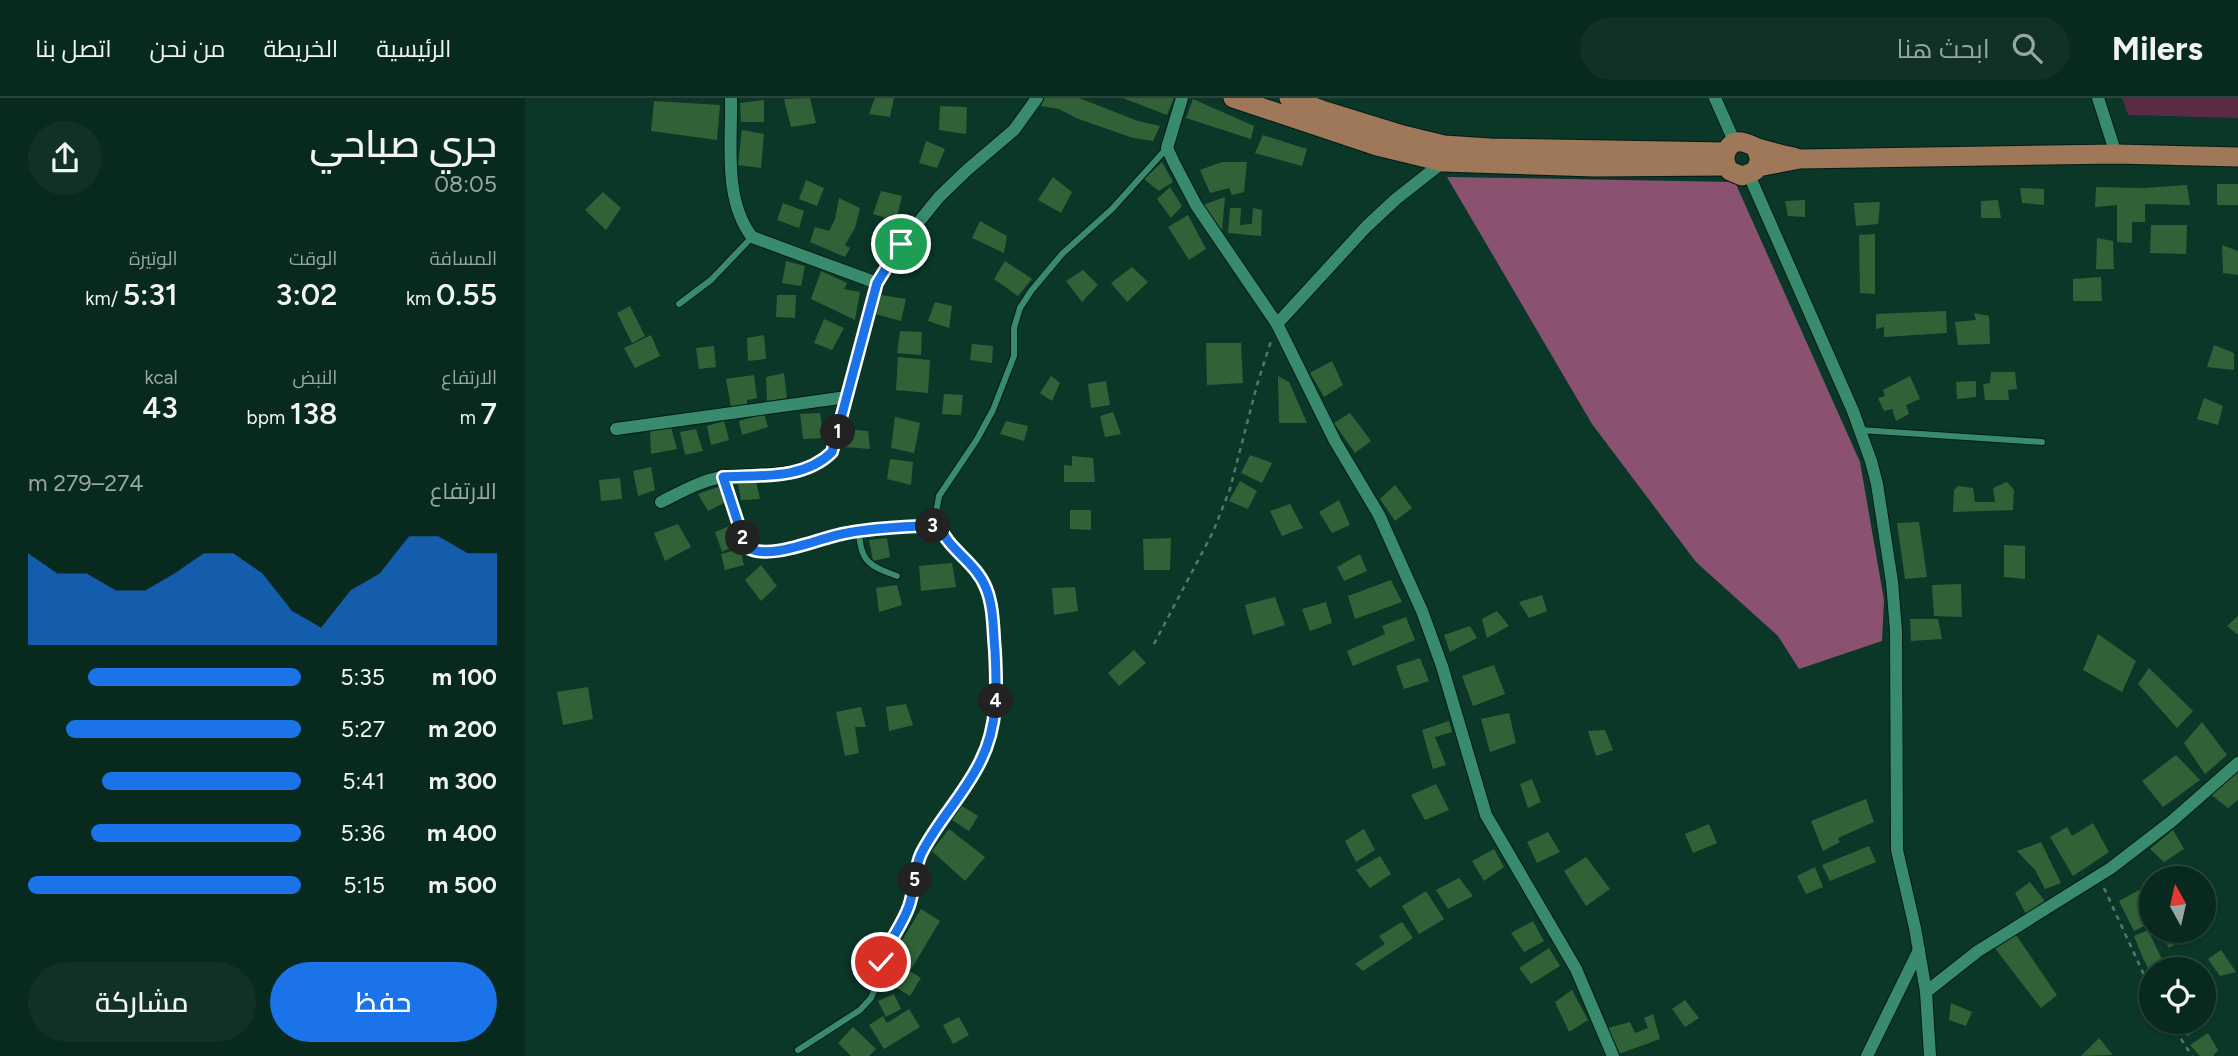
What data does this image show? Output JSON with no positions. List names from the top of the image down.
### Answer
{
  "north": "top",
  "page": {
    "header": "Milers",
    "search": "ابحث هنا",
    "nav": [
      "الرئيسية",
      "الخريطة",
      "من نحن",
      "اتصل بنا"
    ],
    "heading": ["جري صباحي", "08:05"],
    "stats": [
      ["المسافة", "0.55 km"],
      ["الوقت", "3:02"],
      ["الوتيرة", "5:31 /km"],
      ["الارتفاع", "7 m"],
      ["النبض", "138 bpm"],
      ["kcal", "43"]
    ],
    "pins": [
      "1",
      "3",
      "2",
      "4",
      "5"
    ],
    "chart": ["الارتفاع", "274–279 m"],
    "list": [
      {
        "name": "100 m",
        "note": "5:35"
      },
      {
        "name": "200 m",
        "note": "5:27"
      },
      {
        "name": "300 m",
        "note": "5:41"
      },
      {
        "name": "400 m",
        "note": "5:36"
      },
      {
        "name": "500 m",
        "note": "5:15"
      }
    ],
    "buttons": ["حفظ", "مشاركة"]
  }
}
